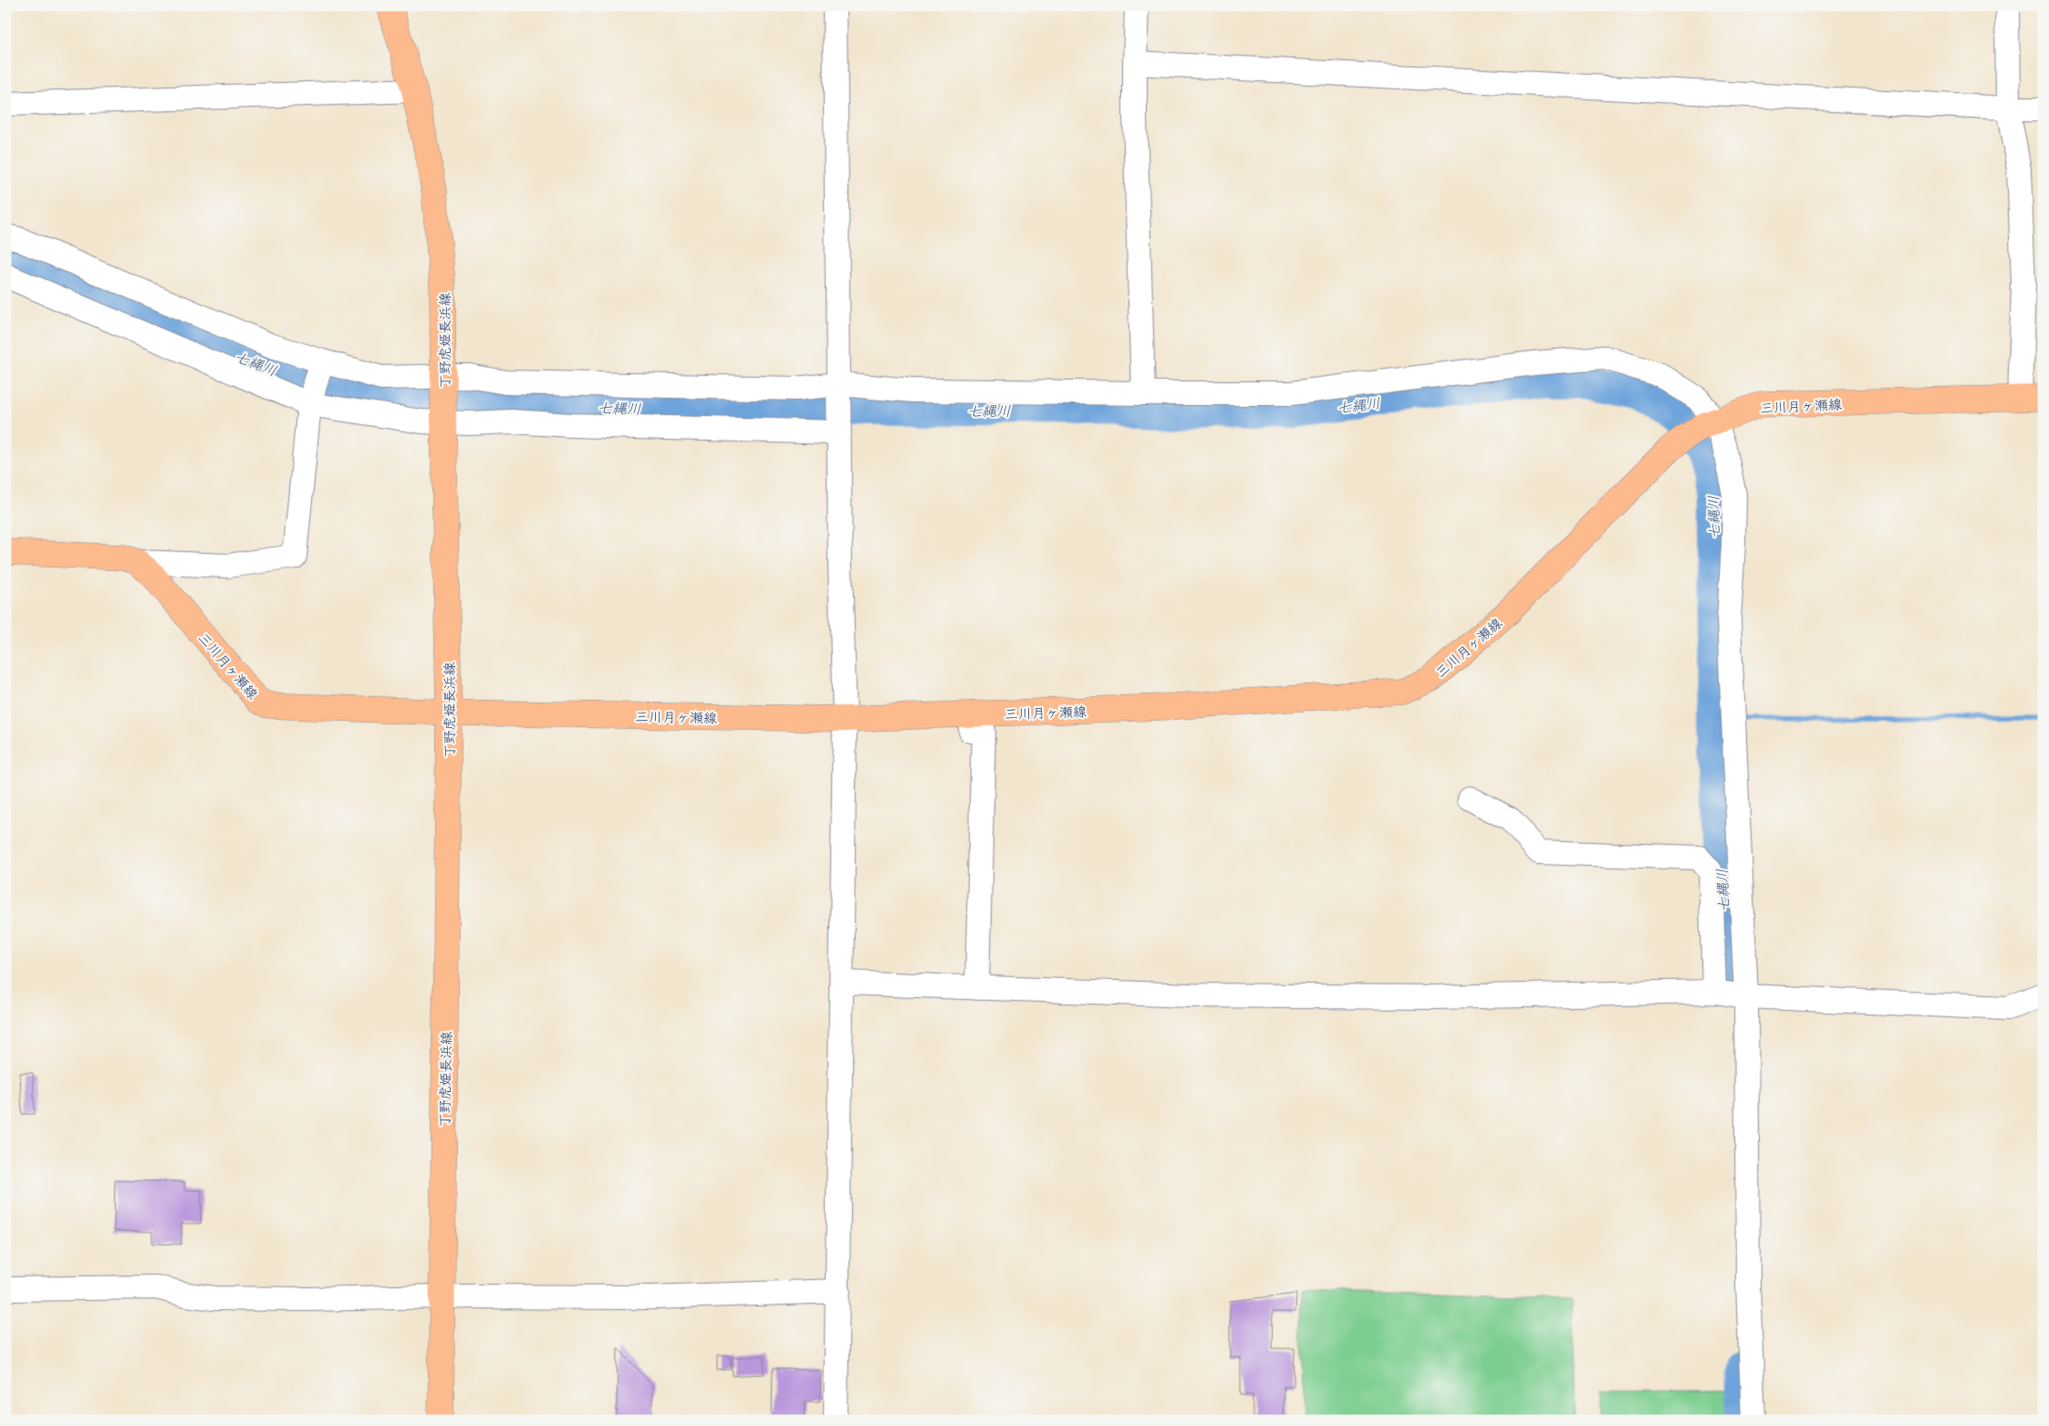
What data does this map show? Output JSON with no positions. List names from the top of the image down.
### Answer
{
  "streets": {
    "main road": ["丁野虎姫長浜線", "三川月ヶ瀬線"]
  },
  "crossings": [
    ["丁野虎姫長浜線", "三川月ヶ瀬線"]
  ],
  "water": ["七縄川"]
}
